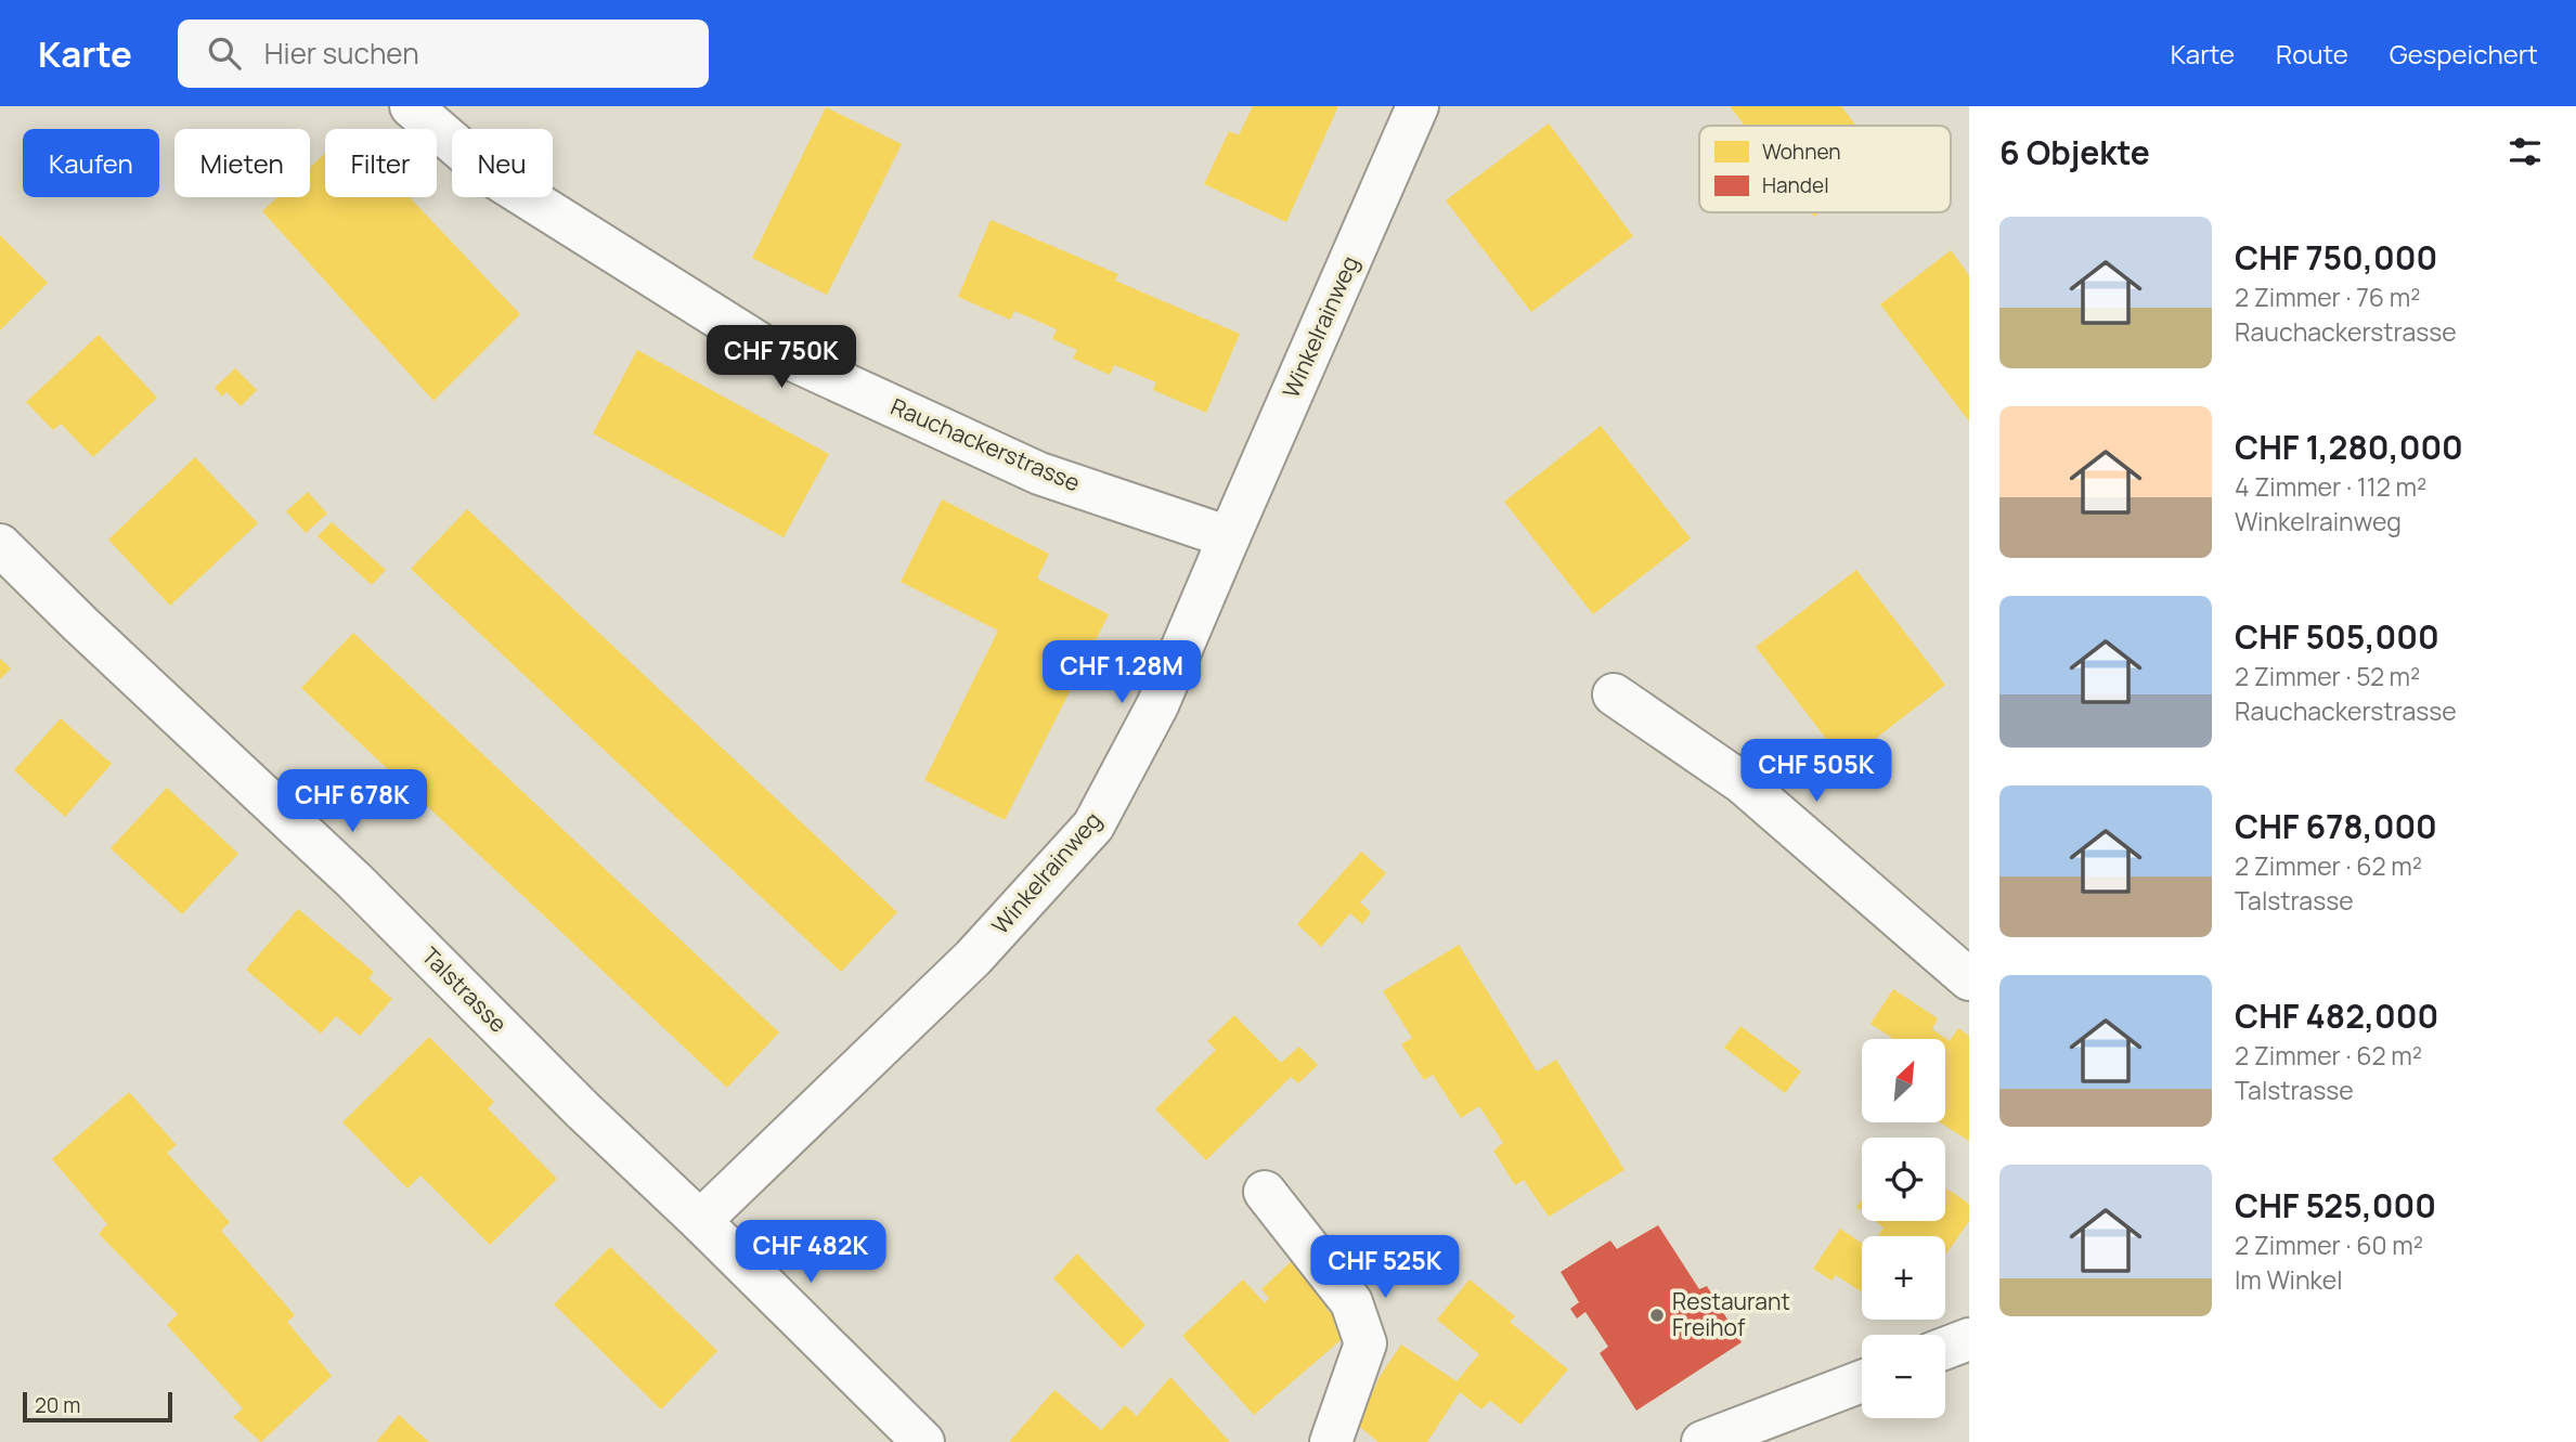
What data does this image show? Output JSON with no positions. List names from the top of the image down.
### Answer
{
  "streets": {
    "street": ["Winkelrainweg", "Rauchackerstrasse", "Talstrasse"]
  },
  "crossings": [
    ["Winkelrainweg", "Rauchackerstrasse"],
    ["Winkelrainweg", "Talstrasse"]
  ],
  "places": ["Restaurant Freihof"],
  "legend": ["Wohnen", "Handel"],
  "scale_bar": "20 m",
  "north": "top right",
  "page": {
    "header": "Karte",
    "search": "Hier suchen",
    "nav": ["Karte", "Route", "Gespeichert"],
    "heading": "6 Objekte",
    "chip": [
      "Kaufen",
      "Mieten",
      "Filter",
      "Neu"
    ],
    "list": [
      {
        "name": "CHF 750,000",
        "note": "2 Zimmer · 76 m² · Rauchackerstrasse"
      },
      {
        "name": "CHF 1,280,000",
        "note": "4 Zimmer · 112 m² · Winkelrainweg"
      },
      {
        "name": "CHF 505,000",
        "note": "2 Zimmer · 52 m² · Rauchackerstrasse"
      },
      {
        "name": "CHF 678,000",
        "note": "2 Zimmer · 62 m² · Talstrasse"
      },
      {
        "name": "CHF 482,000",
        "note": "2 Zimmer · 62 m² · Talstrasse"
      },
      {
        "name": "CHF 525,000",
        "note": "2 Zimmer · 60 m² · Im Winkel"
      }
    ],
    "price": [
      "CHF 750K",
      "CHF 1.28M",
      "CHF 505K",
      "CHF 678K",
      "CHF 482K",
      "CHF 525K"
    ],
    "map_buttons": ["+", "−"],
    "scale": "20 m"
  }
}
